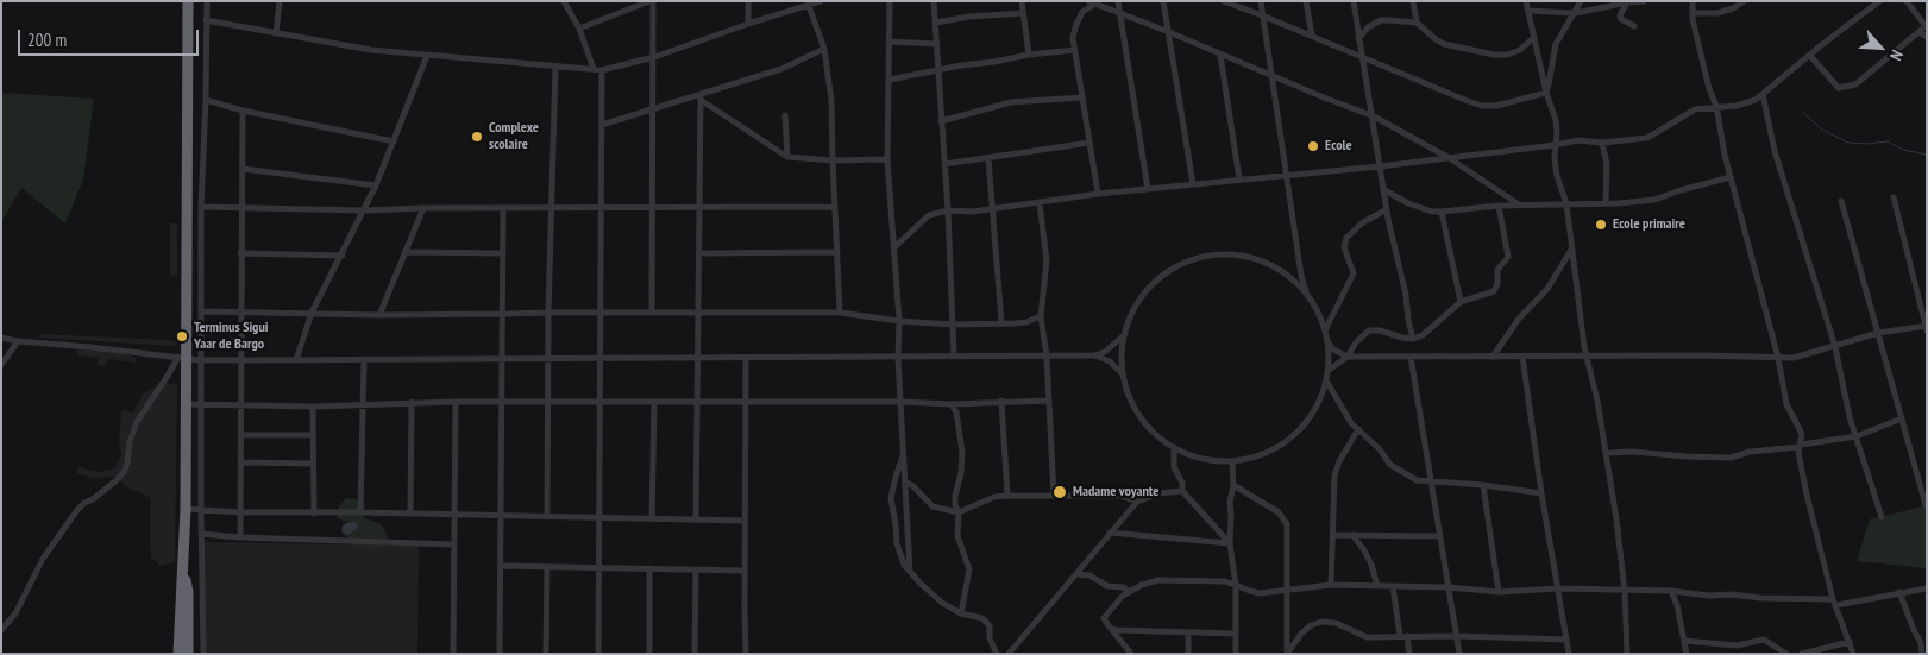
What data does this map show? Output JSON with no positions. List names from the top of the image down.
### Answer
{
  "places": [
    "Complexe scolaire",
    "Ecole",
    "Ecole primaire",
    "Terminus Sigui Yaar de Bargo",
    "Madame voyante"
  ],
  "scale_bar": "200 m",
  "north": "bottom right"
}
